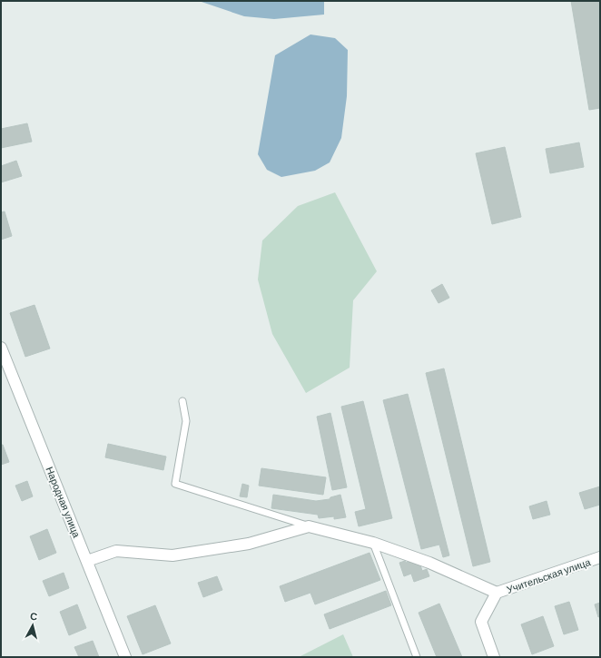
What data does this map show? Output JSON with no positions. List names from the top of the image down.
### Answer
{
  "streets": {
    "street": ["Народная улица", "Учительская улица"]
  },
  "north": "top"
}
